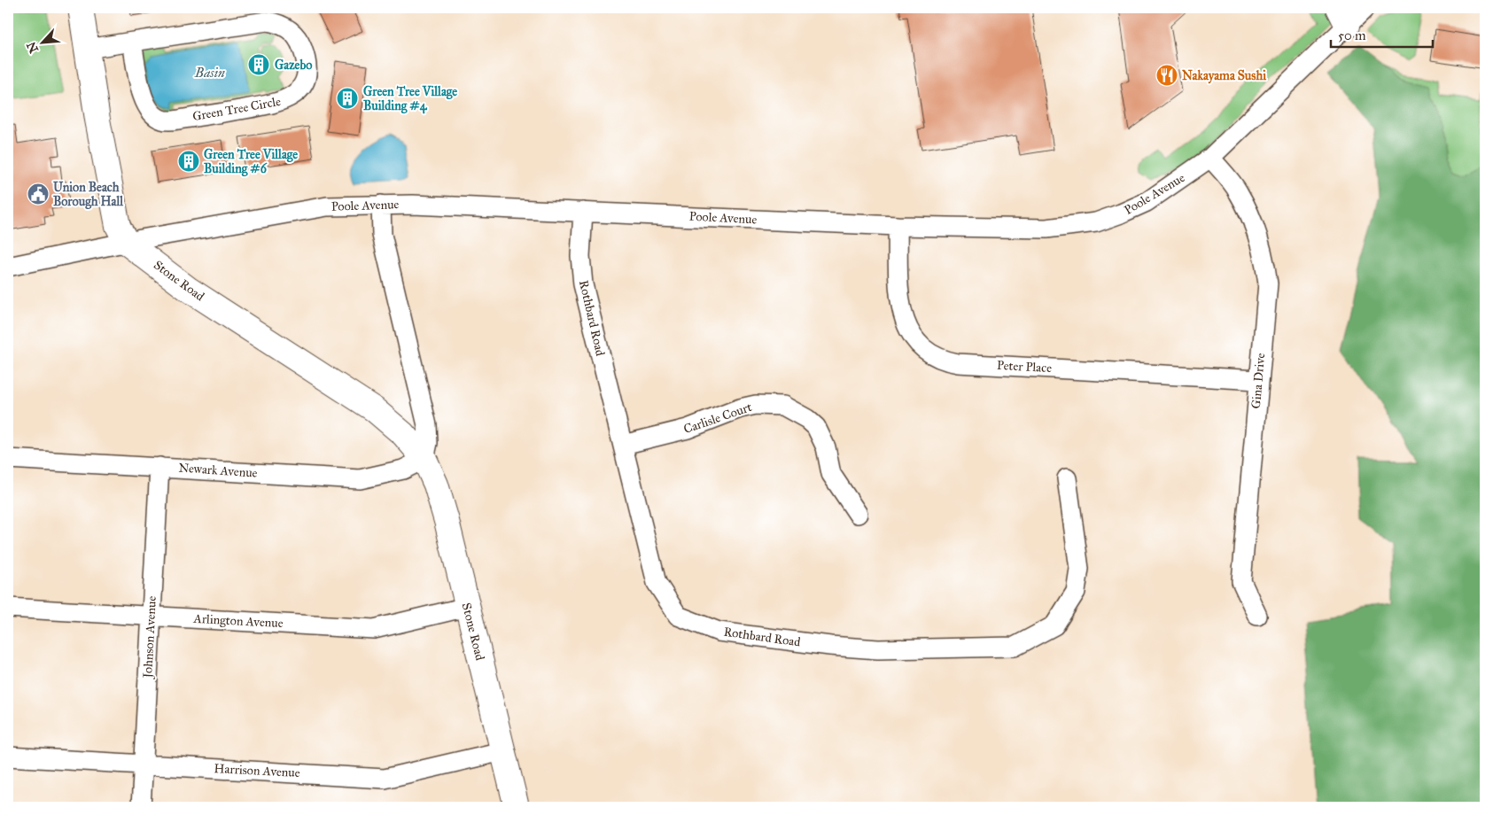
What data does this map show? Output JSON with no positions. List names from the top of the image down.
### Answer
{
  "streets": {
    "main road": ["Stone Road"],
    "street": [
      "Green Tree Circle",
      "Poole Avenue",
      "Rothbard Road",
      "Peter Place",
      "Gina Drive",
      "Carlisle Court",
      "Newark Avenue",
      "Arlington Avenue",
      "Johnson Avenue",
      "Harrison Avenue"
    ]
  },
  "crossings": [
    ["Green Tree Circle", "Stone Road"],
    ["Poole Avenue", "Stone Road"],
    ["Poole Avenue", "Rothbard Road"],
    ["Poole Avenue", "Peter Place"],
    ["Poole Avenue", "Gina Drive"],
    ["Stone Road", "Newark Avenue"],
    ["Stone Road", "Arlington Avenue"],
    ["Stone Road", "Harrison Avenue"],
    ["Rothbard Road", "Carlisle Court"],
    ["Peter Place", "Gina Drive"],
    ["Newark Avenue", "Johnson Avenue"],
    ["Arlington Avenue", "Johnson Avenue"],
    ["Johnson Avenue", "Harrison Avenue"]
  ],
  "water": ["Basin"],
  "places": {
    "building": ["Gazebo", "Green Tree Village Building #4", "Green Tree Village Building #6"],
    "restaurant": ["Nakayama Sushi"],
    "public building": ["Union Beach Borough Hall"]
  },
  "scale_bar": "50 m",
  "north": "bottom left"
}
